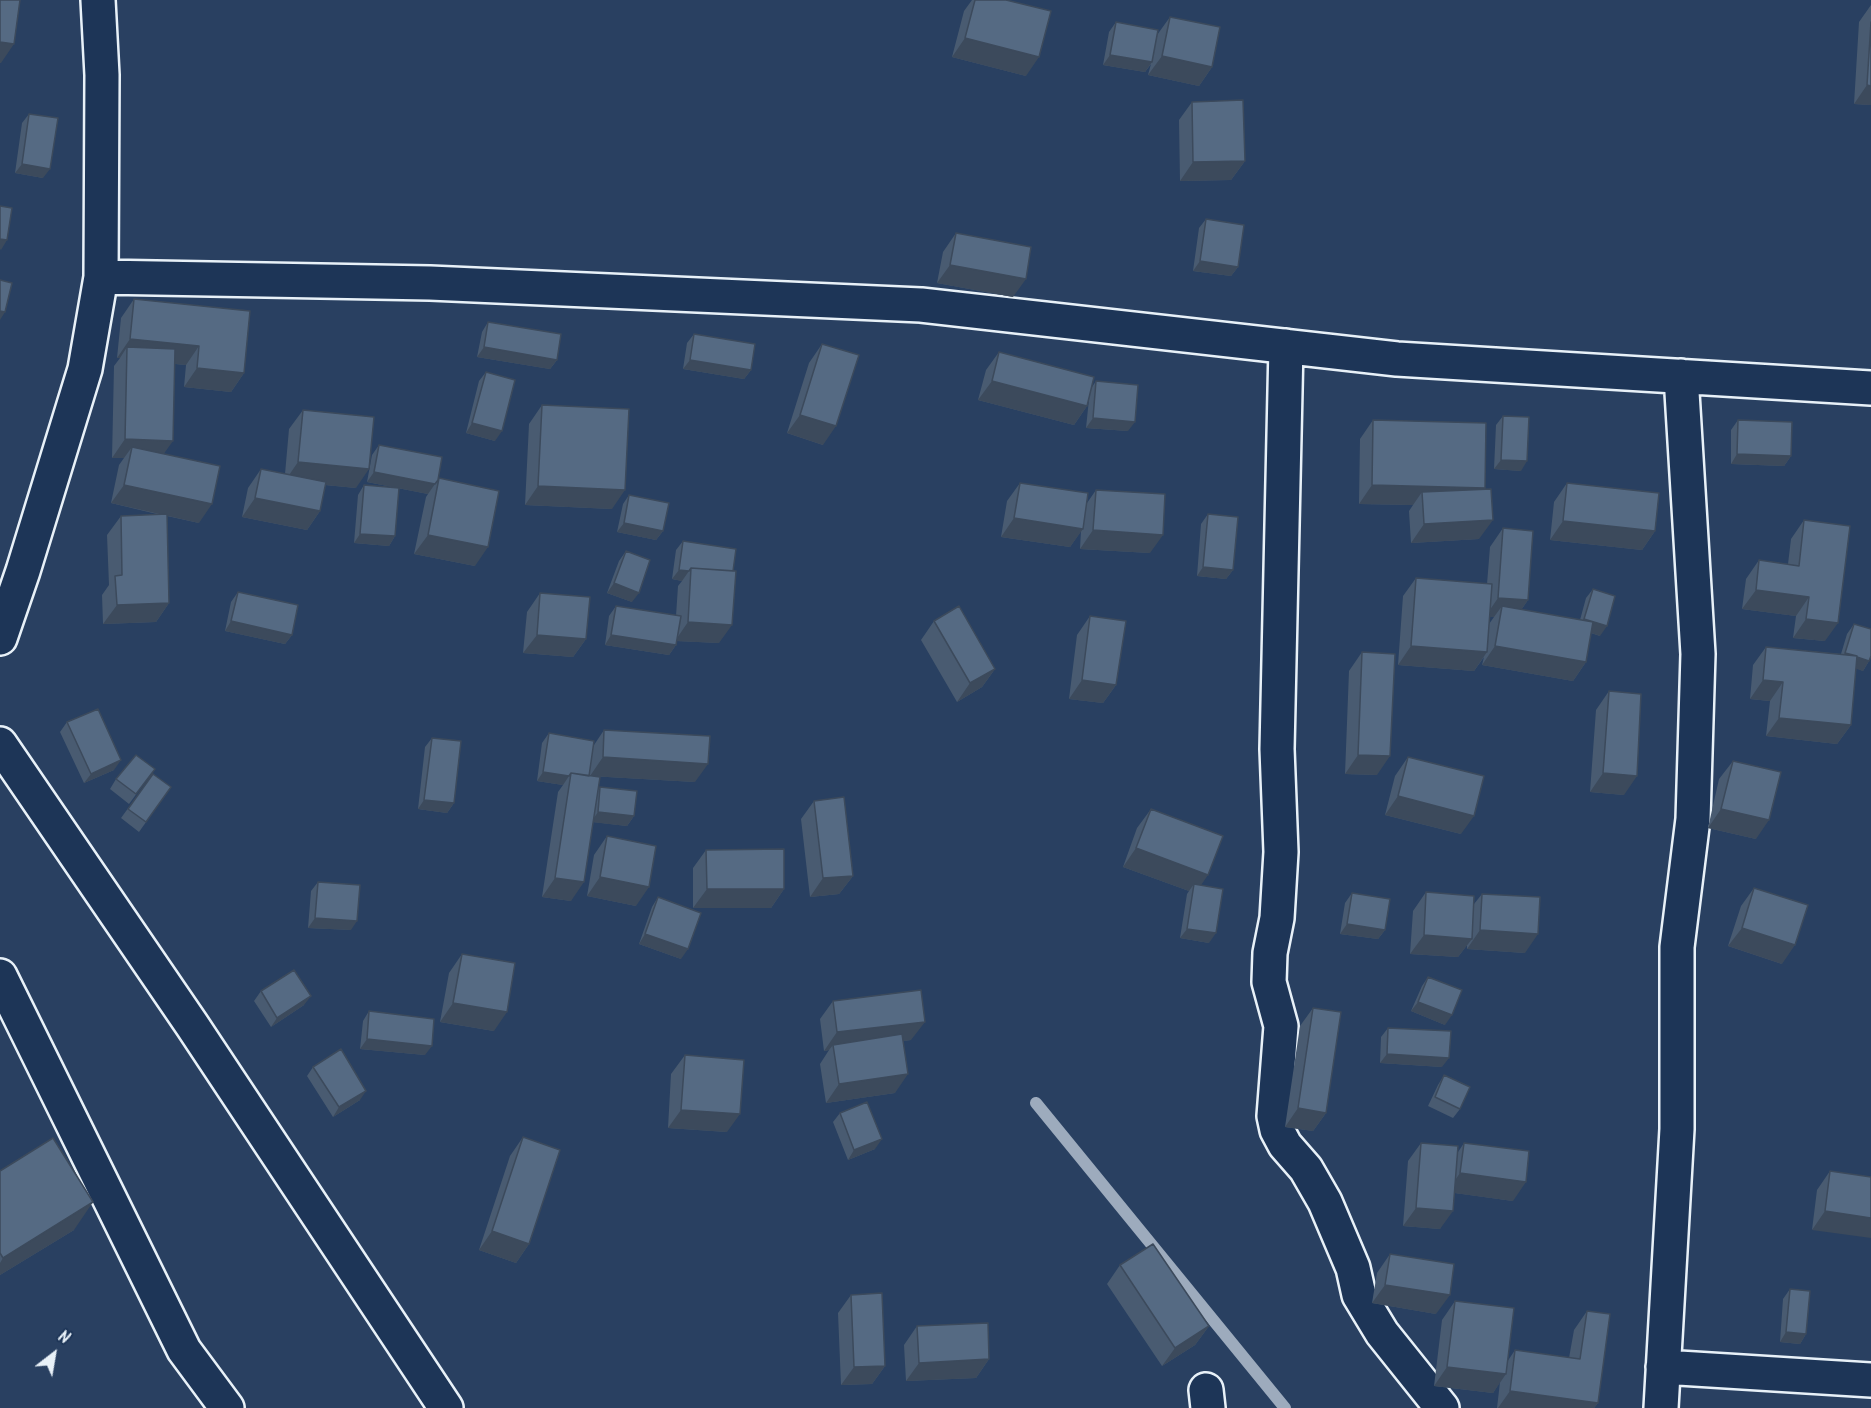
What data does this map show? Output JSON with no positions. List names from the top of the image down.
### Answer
{
  "north": "top right"
}
